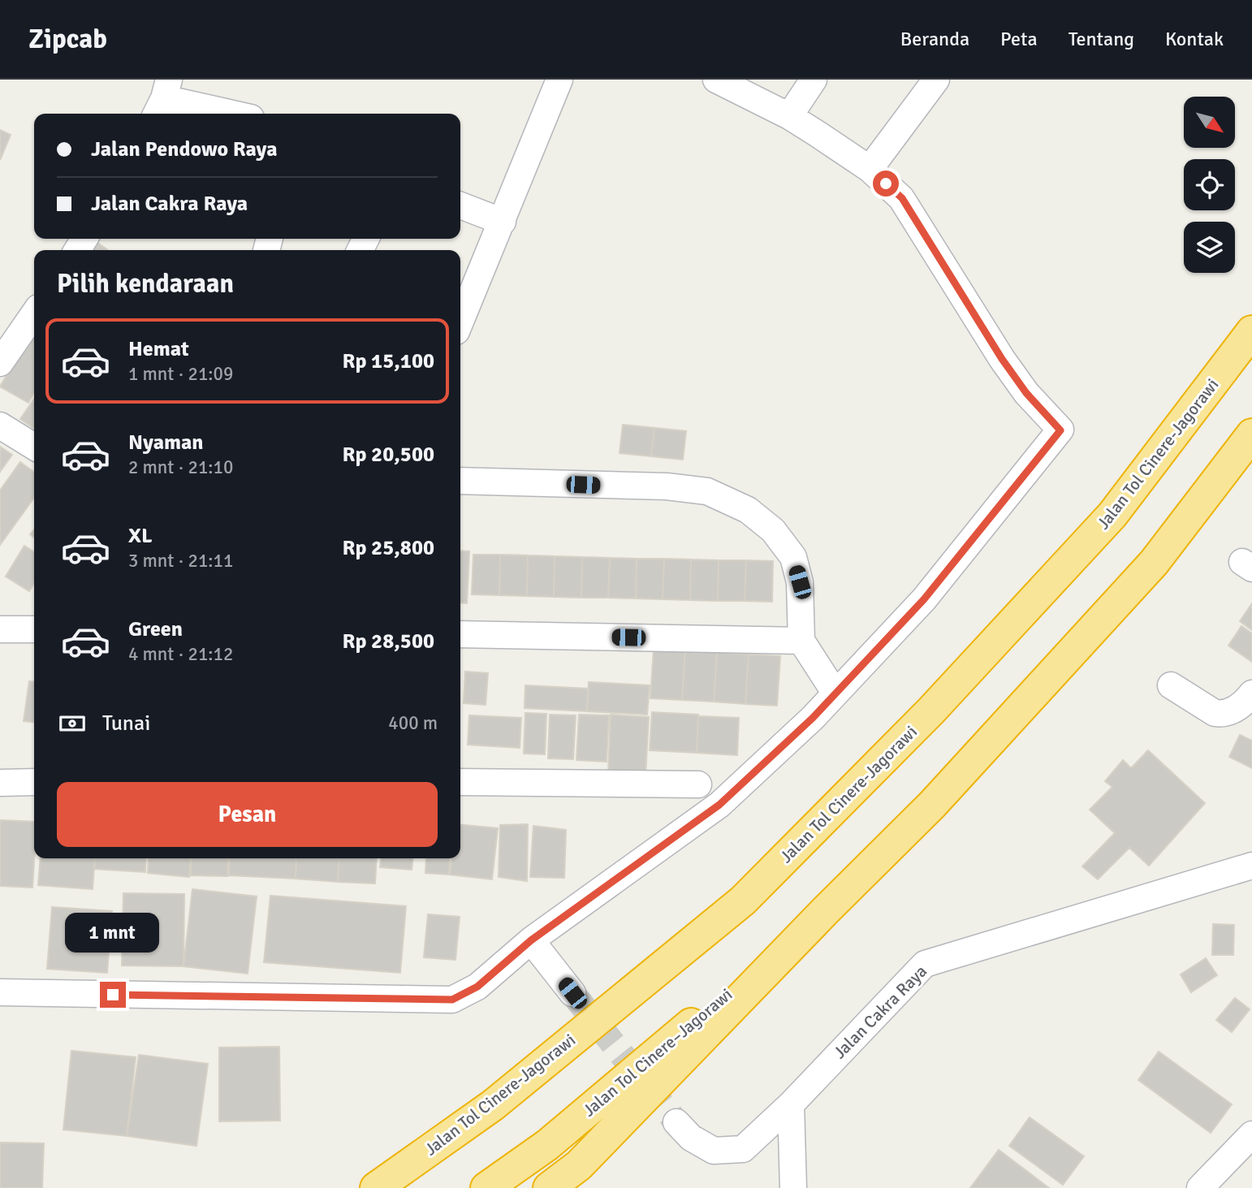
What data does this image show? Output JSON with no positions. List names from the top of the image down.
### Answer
{
  "streets": {
    "highway": ["Jalan Tol Cinere-Jagorawi", "Jalan Tol Cinere–Jagorawi"],
    "street": ["Jalan Cakra Raya"]
  },
  "north": "bottom right",
  "page": {
    "header": "Zipcab",
    "nav": [
      "Beranda",
      "Peta",
      "Tentang",
      "Kontak"
    ],
    "banner": ["Jalan Pendowo Raya", "Jalan Cakra Raya"],
    "heading": "Pilih kendaraan",
    "list": [
      {
        "name": "Hemat",
        "note": "1 mnt · 21:09",
        "value": "Rp 15,100"
      },
      {
        "name": "Nyaman",
        "note": "2 mnt · 21:10",
        "value": "Rp 20,500"
      },
      {
        "name": "XL",
        "note": "3 mnt · 21:11",
        "value": "Rp 25,800"
      },
      {
        "name": "Green",
        "note": "4 mnt · 21:12",
        "value": "Rp 28,500"
      }
    ],
    "pay": ["Tunai", "400 m"],
    "buttons": "Pesan",
    "bubble": "1 mnt"
  }
}
